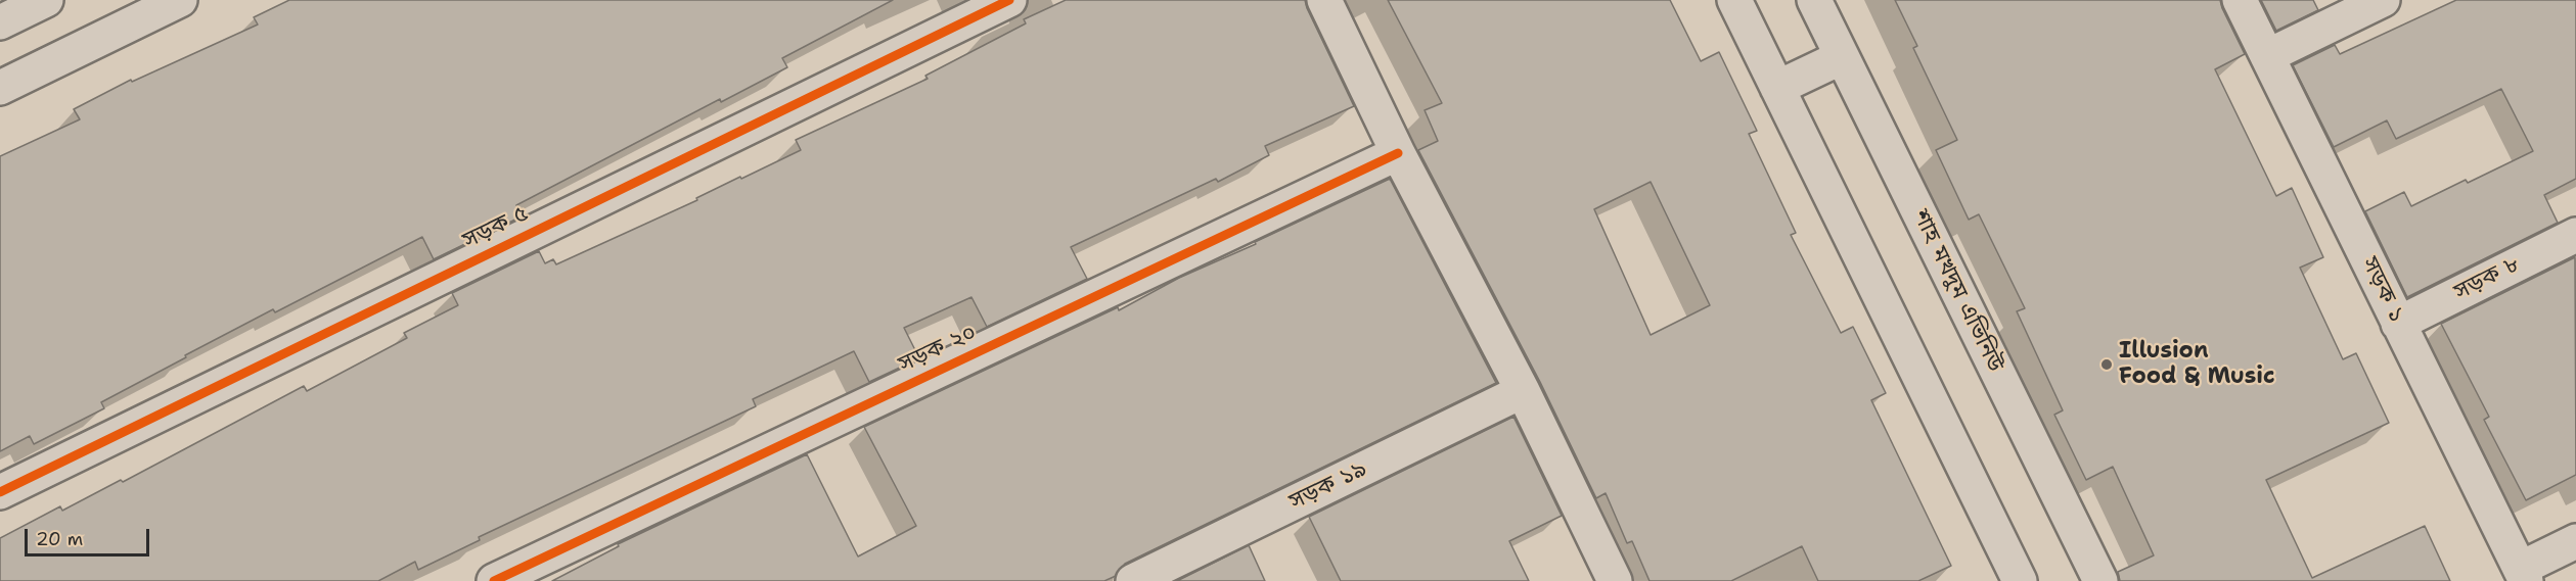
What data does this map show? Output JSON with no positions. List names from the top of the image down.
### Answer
{
  "streets": {
    "street": [
      "সড়ক ৫",
      "সড়ক ৮",
      "সড়ক ১",
      "শাহ মখদুম এভিনিউ",
      "সড়ক ২০",
      "সড়ক ১৯"
    ]
  },
  "crossings": [
    ["সড়ক ৮", "সড়ক ১"]
  ],
  "places": ["Illusion Food & Music"],
  "scale_bar": "20 m"
}
